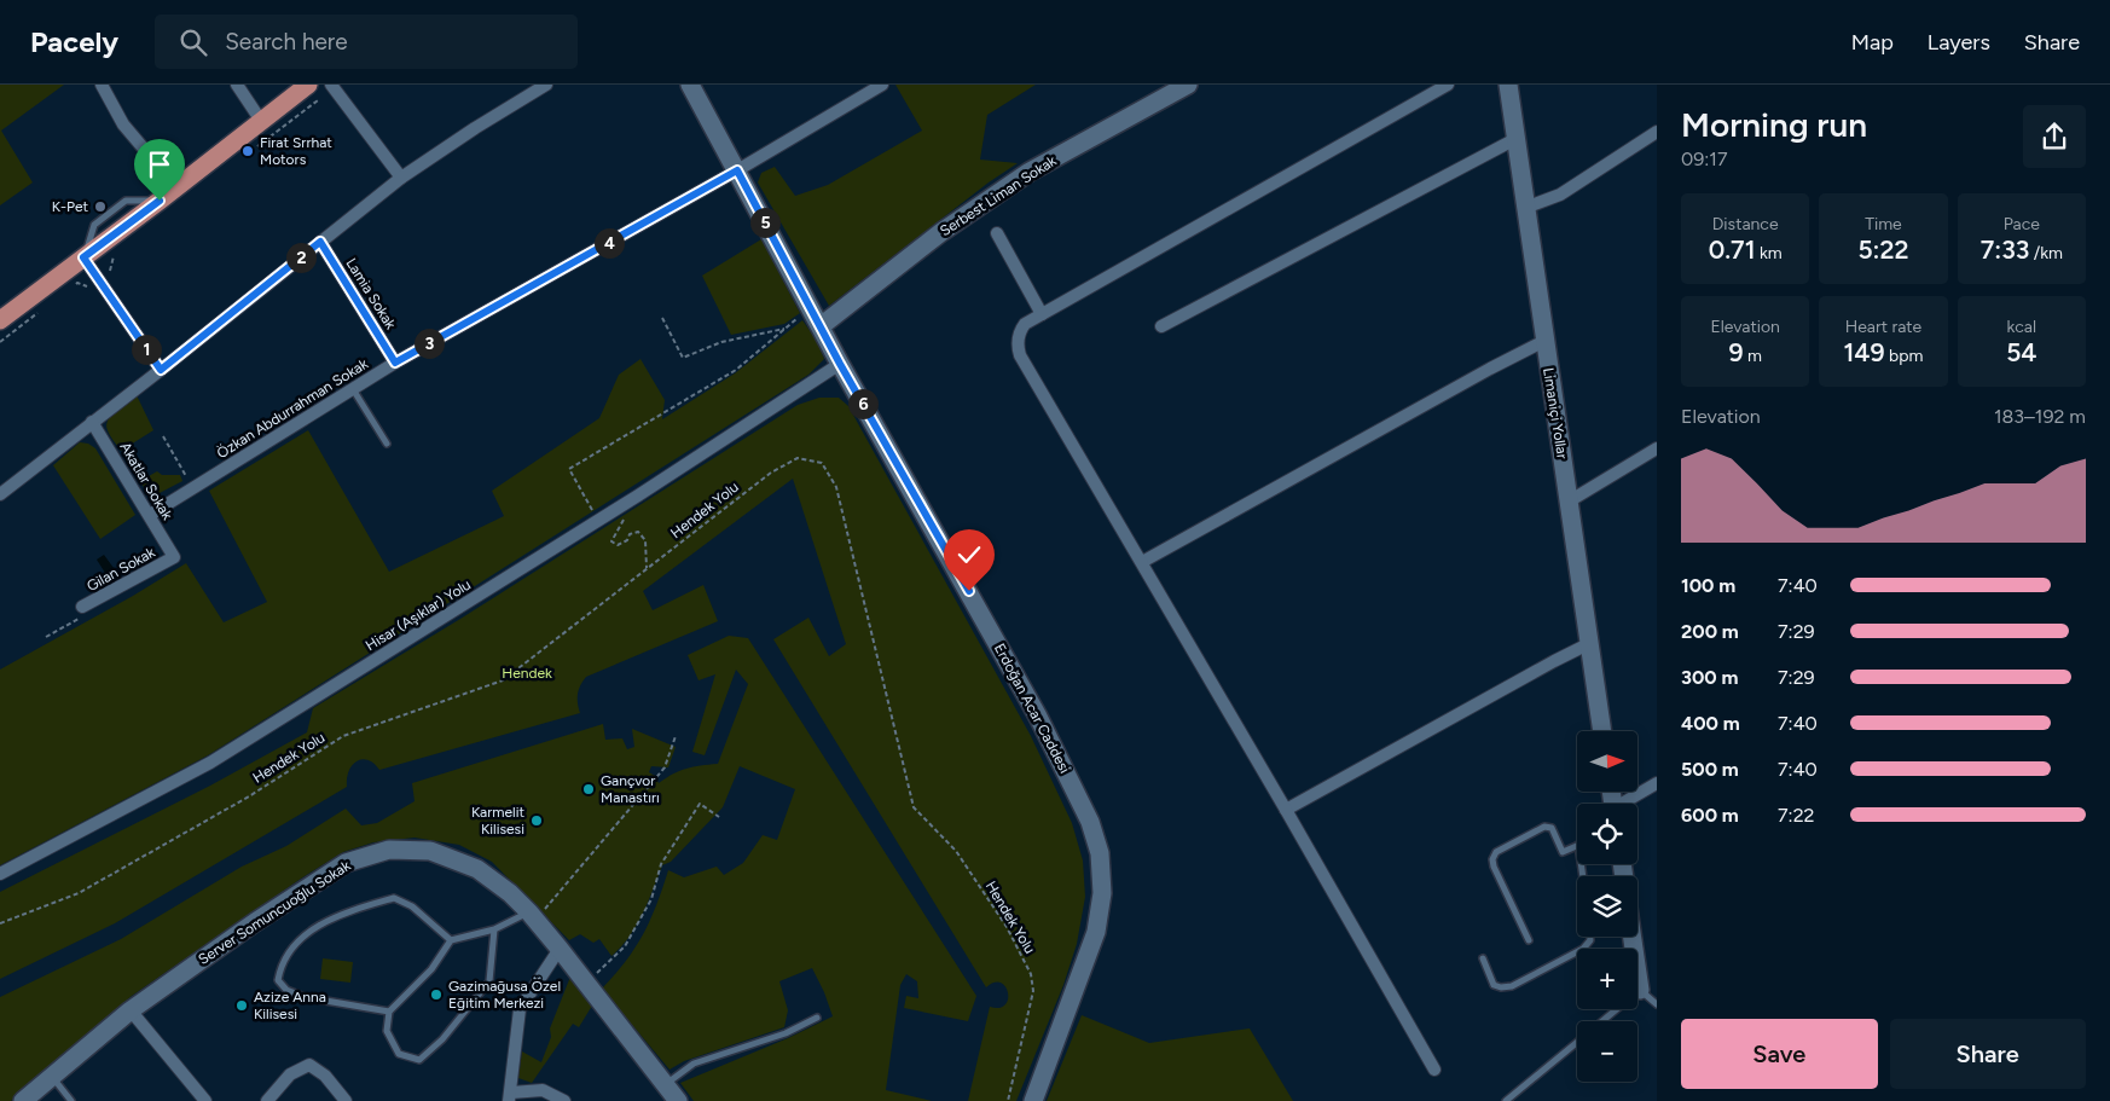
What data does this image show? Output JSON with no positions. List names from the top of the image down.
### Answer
{
  "streets": {
    "street": [
      "Serbest Liman Sokak",
      "Lamia Sokak",
      "Özkan Abdurrahman Sokak",
      "Limaniçi Yollar",
      "Akatlar Sokak",
      "Gilan Sokak",
      "Hisar (Aşıklar) Yolu",
      "Erdoğan Acar Caddesi",
      "Server Somuncuoğlu Sokak"
    ],
    "path": ["Hendek Yolu"]
  },
  "crossings": [
    ["Serbest Liman Sokak", "Erdoğan Acar Caddesi"],
    ["Lamia Sokak", "Özkan Abdurrahman Sokak"],
    ["Özkan Abdurrahman Sokak", "Akatlar Sokak"],
    ["Özkan Abdurrahman Sokak", "Erdoğan Acar Caddesi"],
    ["Akatlar Sokak", "Gilan Sokak"],
    ["Hisar (Aşıklar) Yolu", "Erdoğan Acar Caddesi"]
  ],
  "parks": ["Hendek"],
  "places": [
    "Firat Srrhat Motors",
    "K-Pet",
    "Gançvor Manastırı",
    "Karmelit Kilisesi",
    "Gazimağusa Özel Eğitim Merkezi",
    "Azize Anna Kilisesi"
  ],
  "north": "right",
  "page": {
    "header": "Pacely",
    "search": "Search here",
    "nav": ["Map", "Layers", "Share"],
    "heading": ["Morning run", "09:17"],
    "stats": [
      ["Distance", "0.71 km"],
      ["Time", "5:22"],
      ["Pace", "7:33 /km"],
      ["Elevation", "9 m"],
      ["Heart rate", "149 bpm"],
      ["kcal", "54"]
    ],
    "pins": [
      "5",
      "4",
      "2",
      "3",
      "1",
      "6"
    ],
    "chart": ["Elevation", "183–192 m"],
    "list": [
      {
        "name": "100 m",
        "note": "7:40"
      },
      {
        "name": "200 m",
        "note": "7:29"
      },
      {
        "name": "300 m",
        "note": "7:29"
      },
      {
        "name": "400 m",
        "note": "7:40"
      },
      {
        "name": "500 m",
        "note": "7:40"
      },
      {
        "name": "600 m",
        "note": "7:22"
      }
    ],
    "map_buttons": ["+", "−"],
    "buttons": ["Save", "Share"]
  }
}
